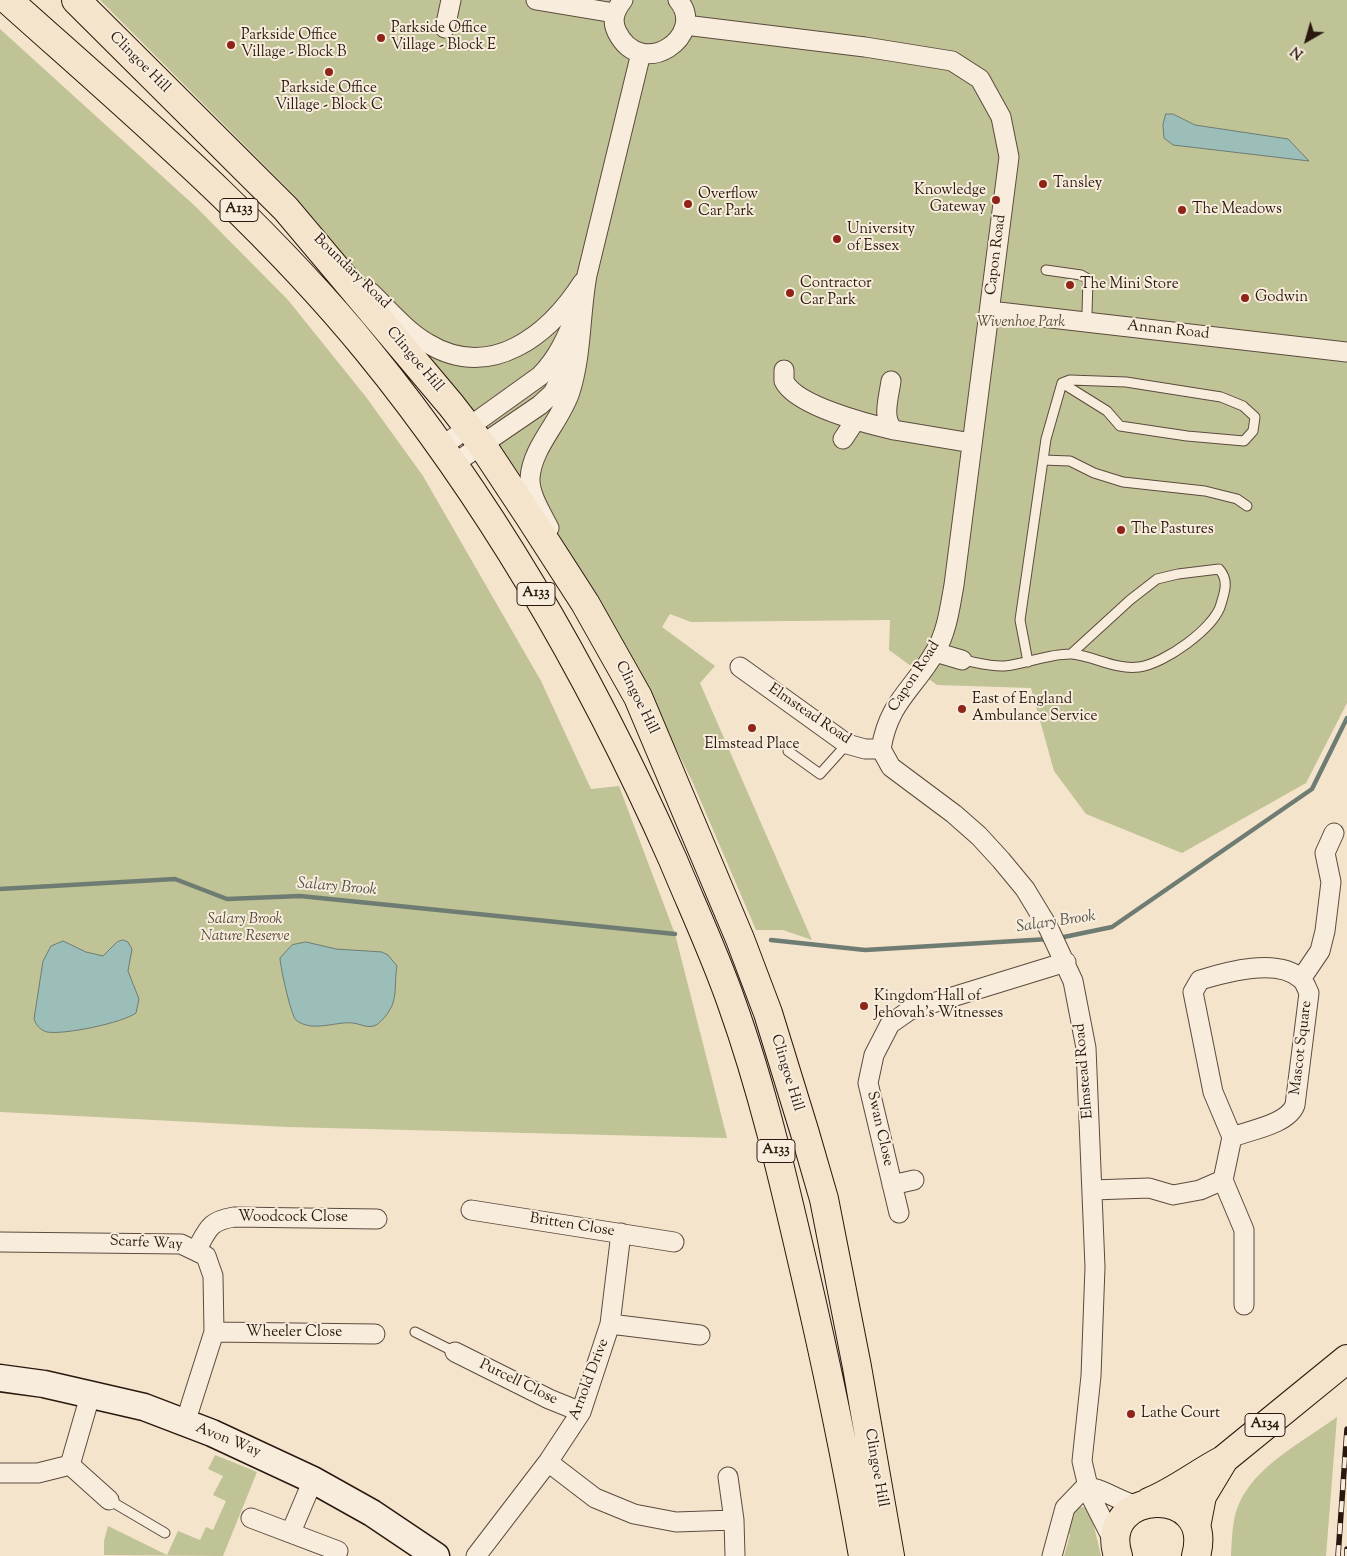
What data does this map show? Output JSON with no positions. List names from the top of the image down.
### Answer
{
  "streets": {
    "main road": ["Clingoe Hill", "A133", "A134"],
    "street": [
      "Capon Road",
      "Boundary Road",
      "Annan Road",
      "Elmstead Road",
      "Mascot Square",
      "Swan Close",
      "Woodcock Close",
      "Britten Close",
      "Scarfe Way",
      "Wheeler Close",
      "Arnold Drive",
      "Purcell Close",
      "Avon Way"
    ]
  },
  "crossings": [
    ["Clingoe Hill", "Boundary Road"],
    ["Capon Road", "Annan Road"],
    ["Capon Road", "Elmstead Road"],
    ["Elmstead Road", "Swan Close"],
    ["Elmstead Road", "A134"],
    ["Woodcock Close", "Scarfe Way"],
    ["Britten Close", "Arnold Drive"],
    ["Scarfe Way", "Wheeler Close"],
    ["Scarfe Way", "Avon Way"],
    ["Arnold Drive", "Purcell Close"]
  ],
  "water": ["Salary Brook"],
  "parks": ["Wivenhoe Park", "Salary Brook Nature Reserve"],
  "places": [
    "Parkside Office Village - Block E",
    "Parkside Office Village - Block B",
    "Parkside Office Village - Block C",
    "Tansley",
    "Knowledge Gateway",
    "Overflow Car Park",
    "The Meadows",
    "University of Essex",
    "The Mini Store",
    "Contractor Car Park",
    "Godwin",
    "The Pastures",
    "East of England Ambulance Service",
    "Elmstead Place",
    "Kingdom Hall of Jehovah's Witnesses",
    "Lathe Court"
  ],
  "north": "bottom left"
}
